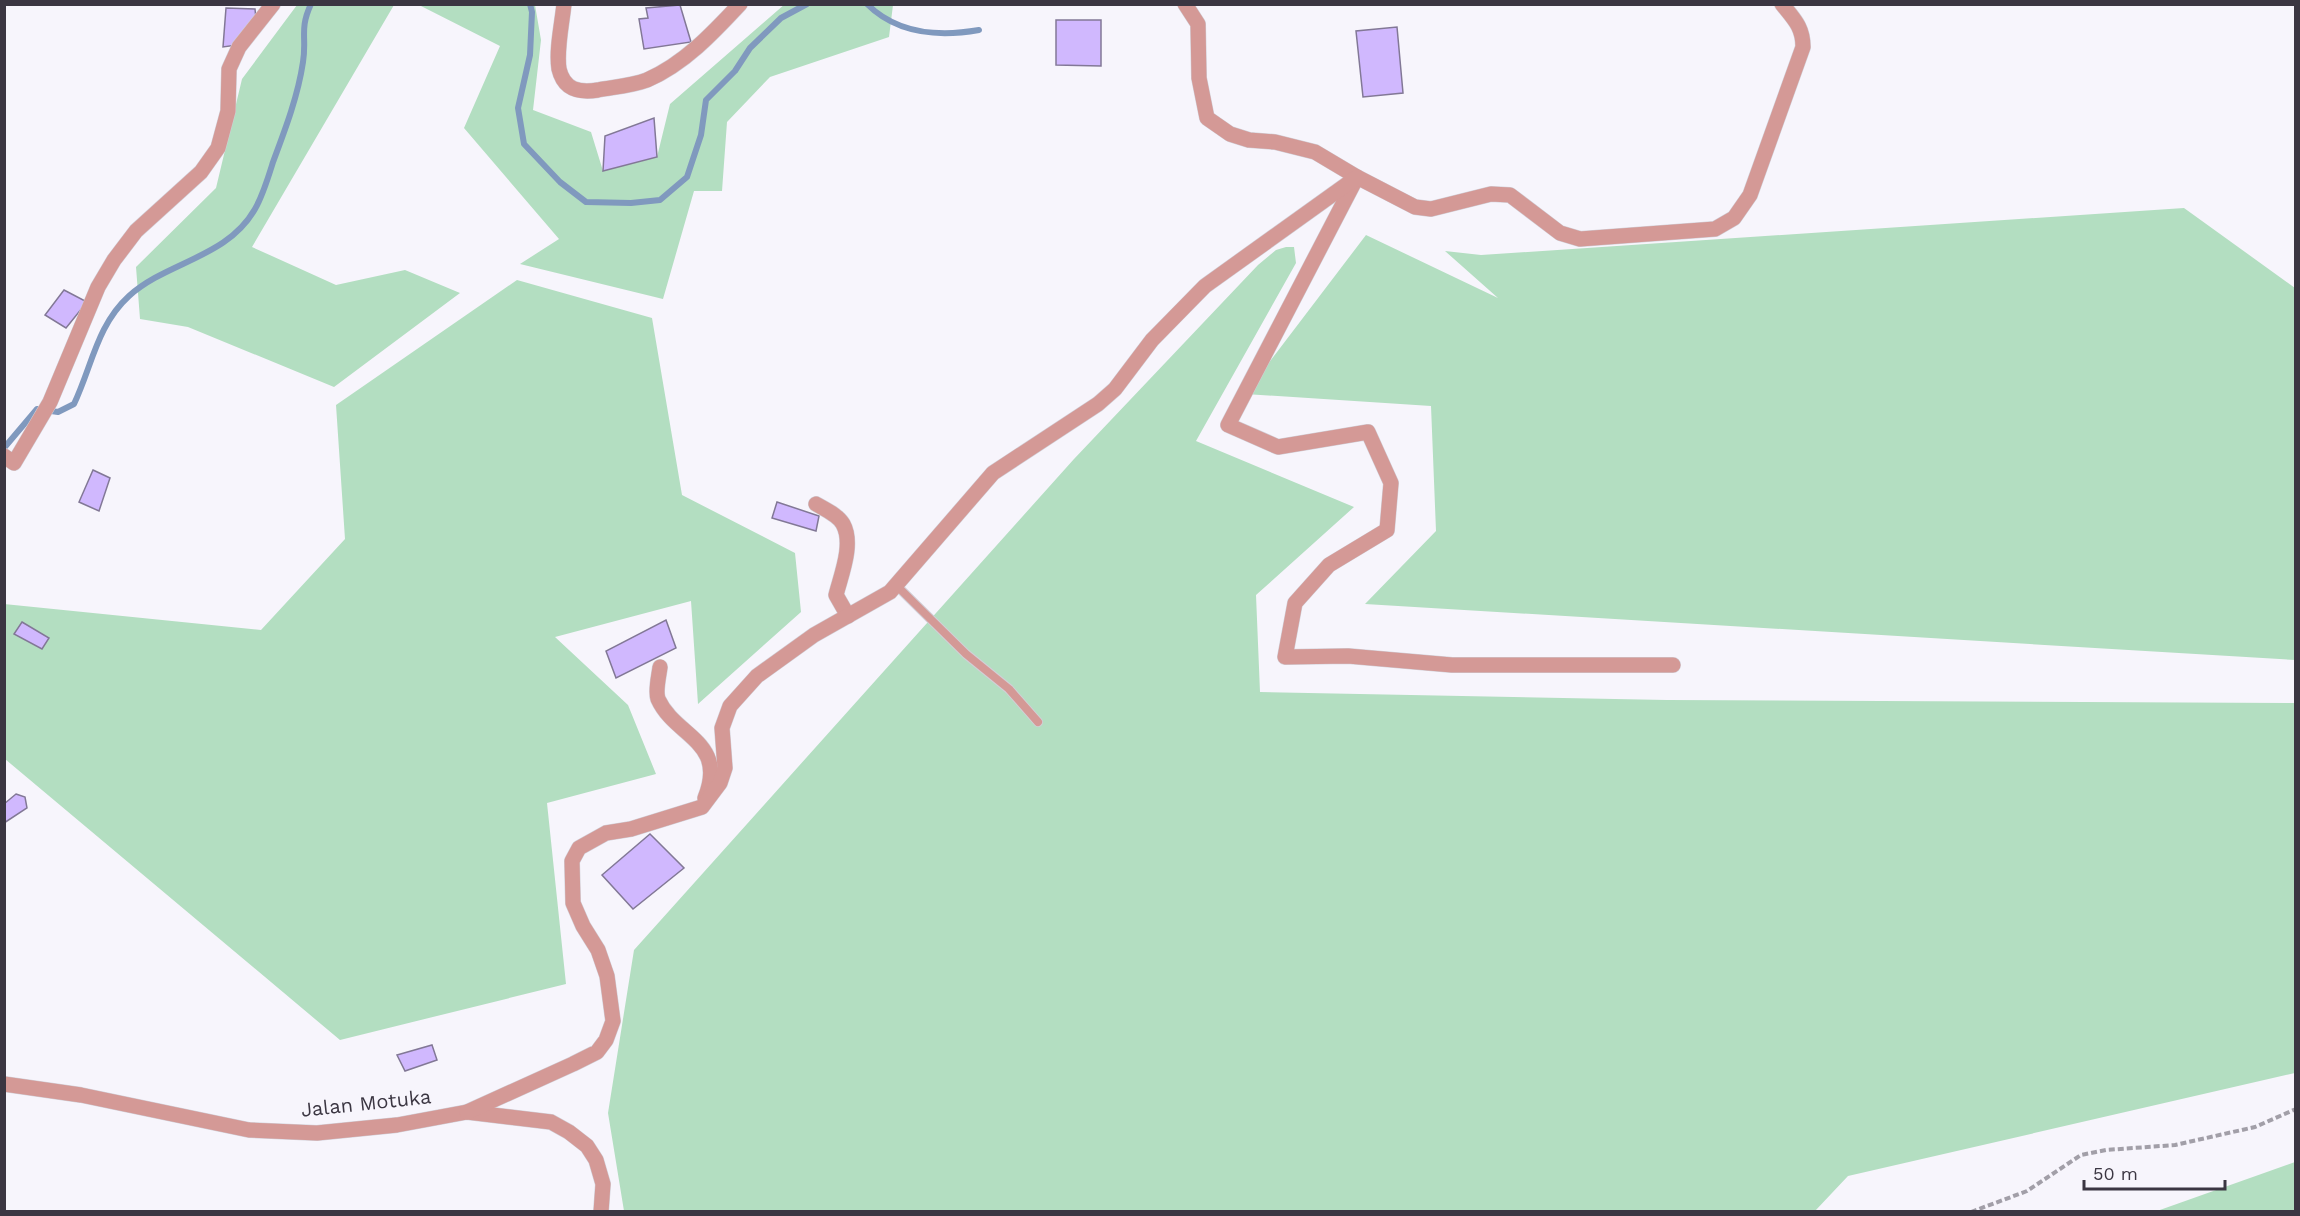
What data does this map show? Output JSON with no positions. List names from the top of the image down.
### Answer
{
  "streets": {
    "street": ["Jalan Motuka"]
  },
  "scale_bar": "50 m"
}
